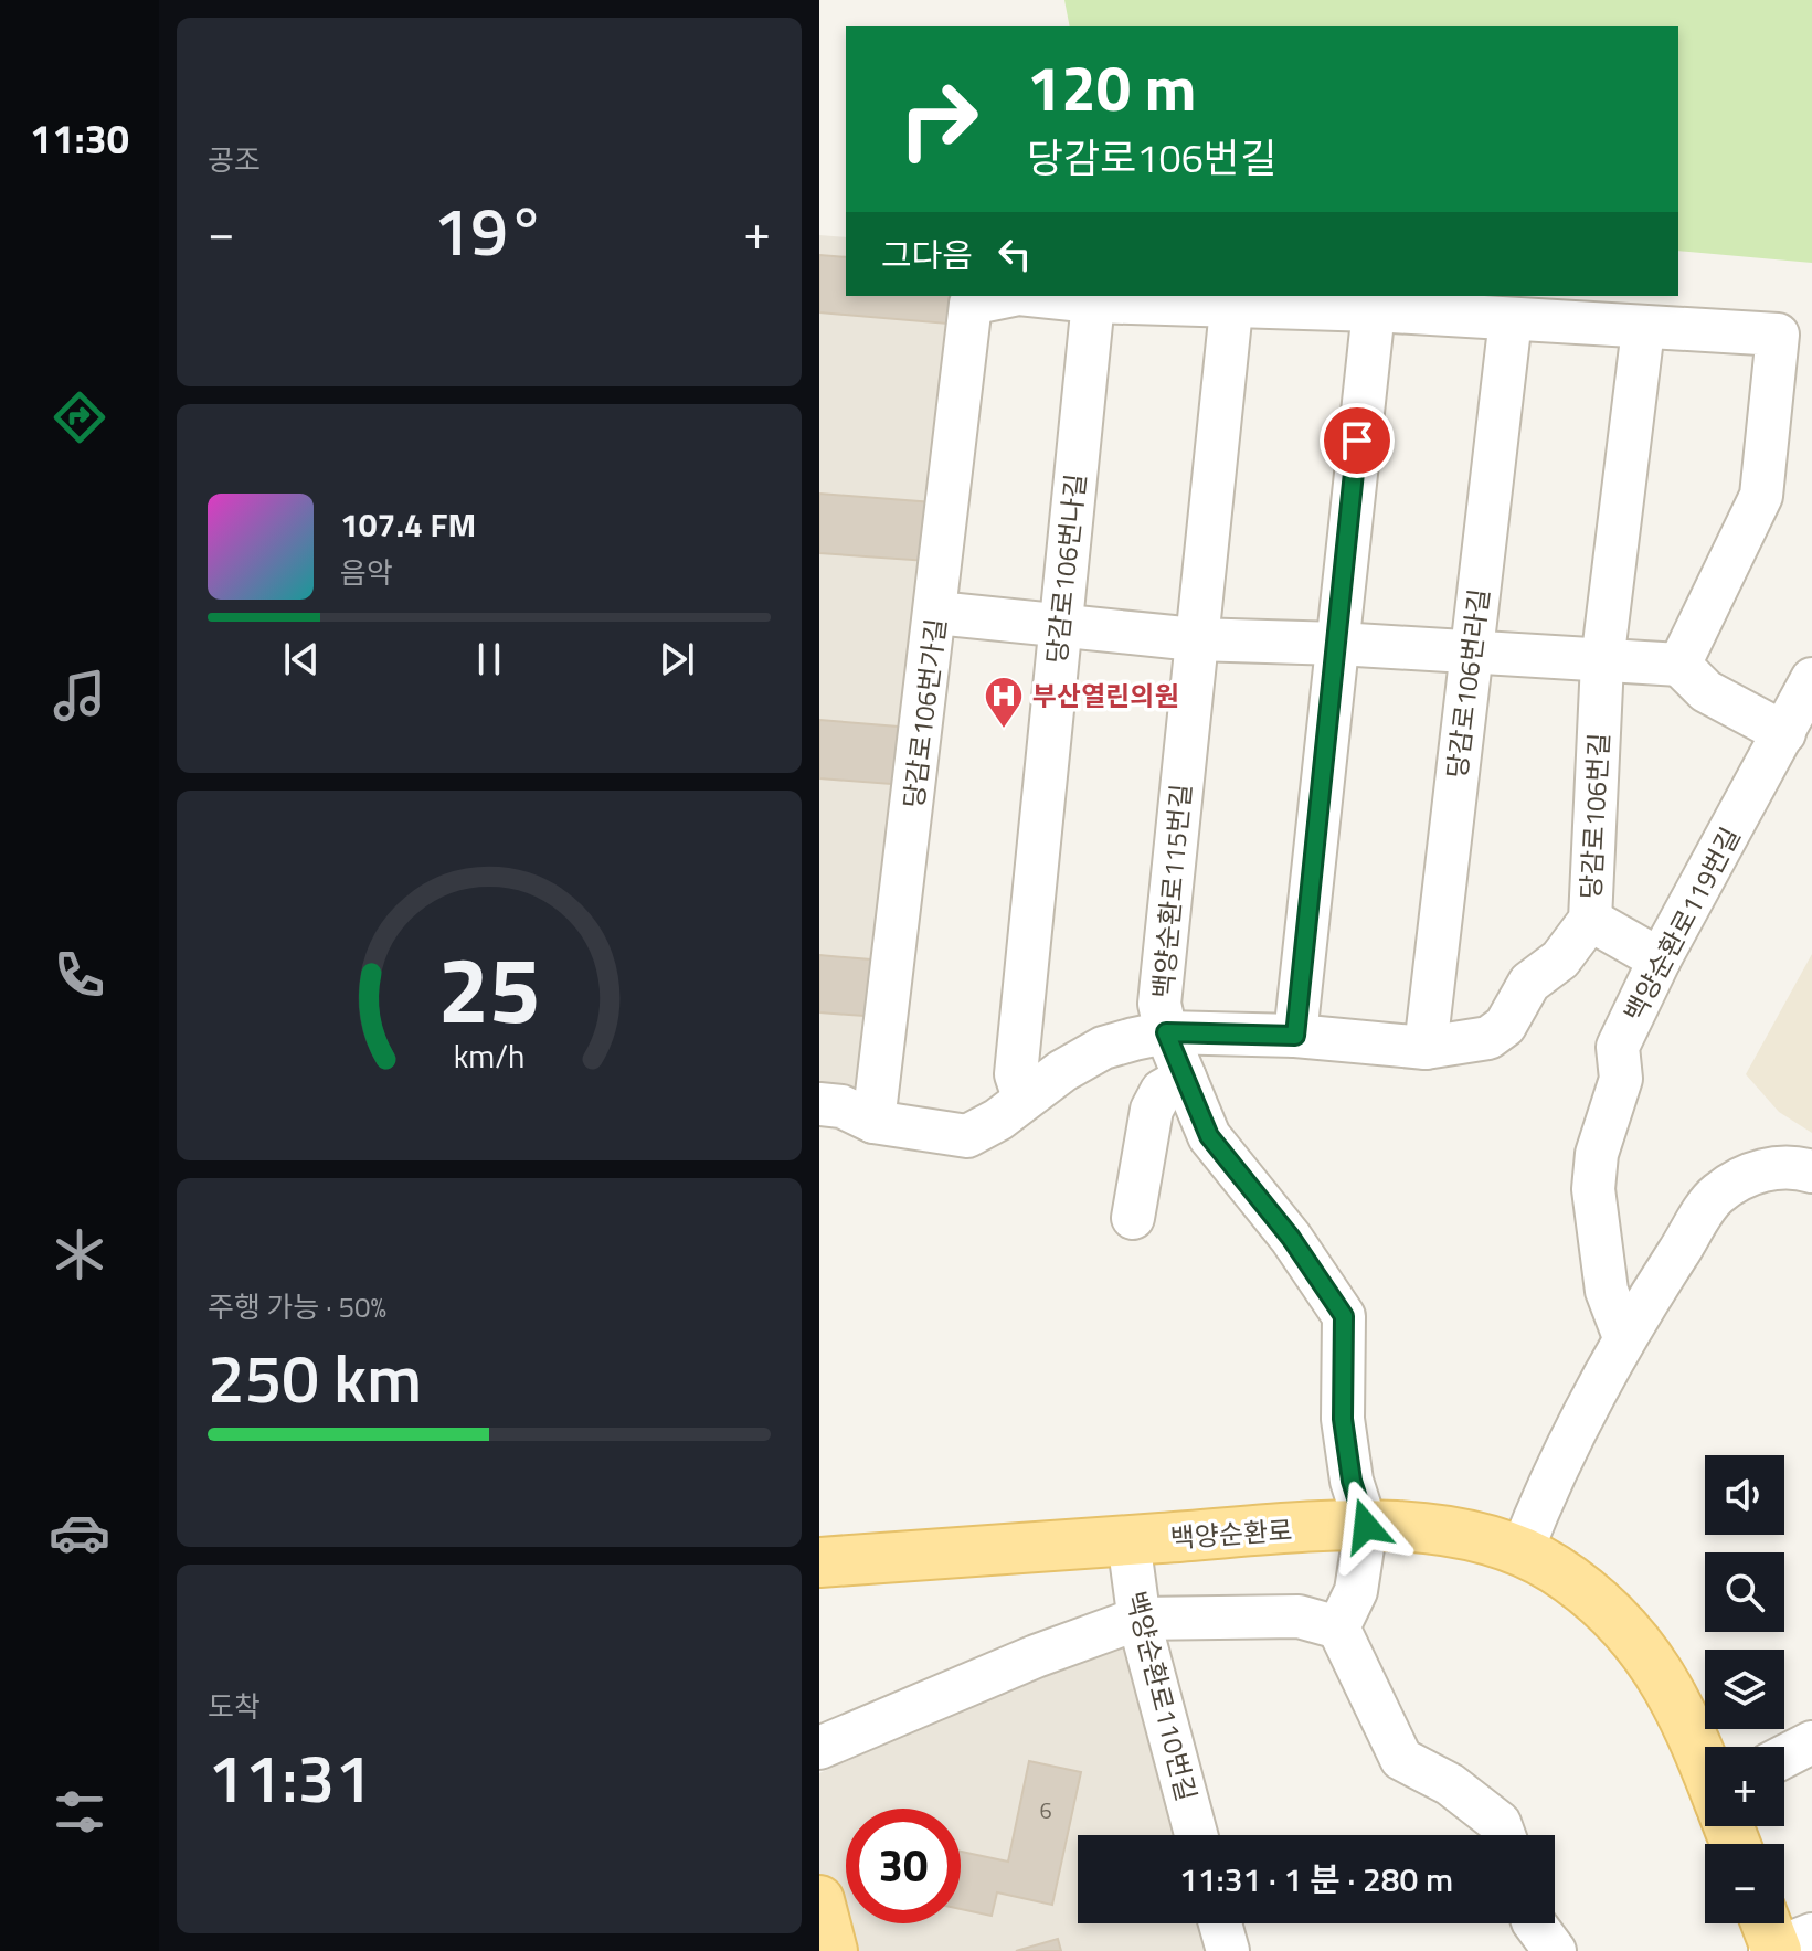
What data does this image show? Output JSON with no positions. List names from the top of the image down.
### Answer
{
  "streets": {
    "main road": ["백양순환로"],
    "street": [
      "당감로106번나길",
      "당감로106번라길",
      "당감로106번가길",
      "당감로106번길",
      "백양순환로115번길",
      "백양순환로119번길",
      "백양순환로110번길"
    ]
  },
  "crossings": [
    ["당감로106번나길", "당감로106번가길"],
    ["당감로106번나길", "당감로106번길"],
    ["당감로106번라길", "당감로106번길"],
    ["당감로106번가길", "당감로106번길"],
    ["당감로106번길", "백양순환로115번길"],
    ["백양순환로115번길", "백양순환로"],
    ["백양순환로", "백양순환로110번길"]
  ],
  "places": {
    "hospital": ["부산열린의원"]
  },
  "house_numbers": ["6"],
  "page": {
    "tabs": "11:30",
    "tile": [
      "공조",
      ["주행 가능 · 50%", "250 km"],
      ["도착", "11:31"]
    ],
    "turn": ["120 m", "당감로106번길"],
    "heat": ["−", "19°", "+"],
    "then": "그다음",
    "song": ["107.4 FM", "음악"],
    "map_buttons": ["+", "−"],
    "limit": "30",
    "trip": "11:31 · 1 분 · 280 m",
    "gauge": ["25", "km/h"]
  }
}
